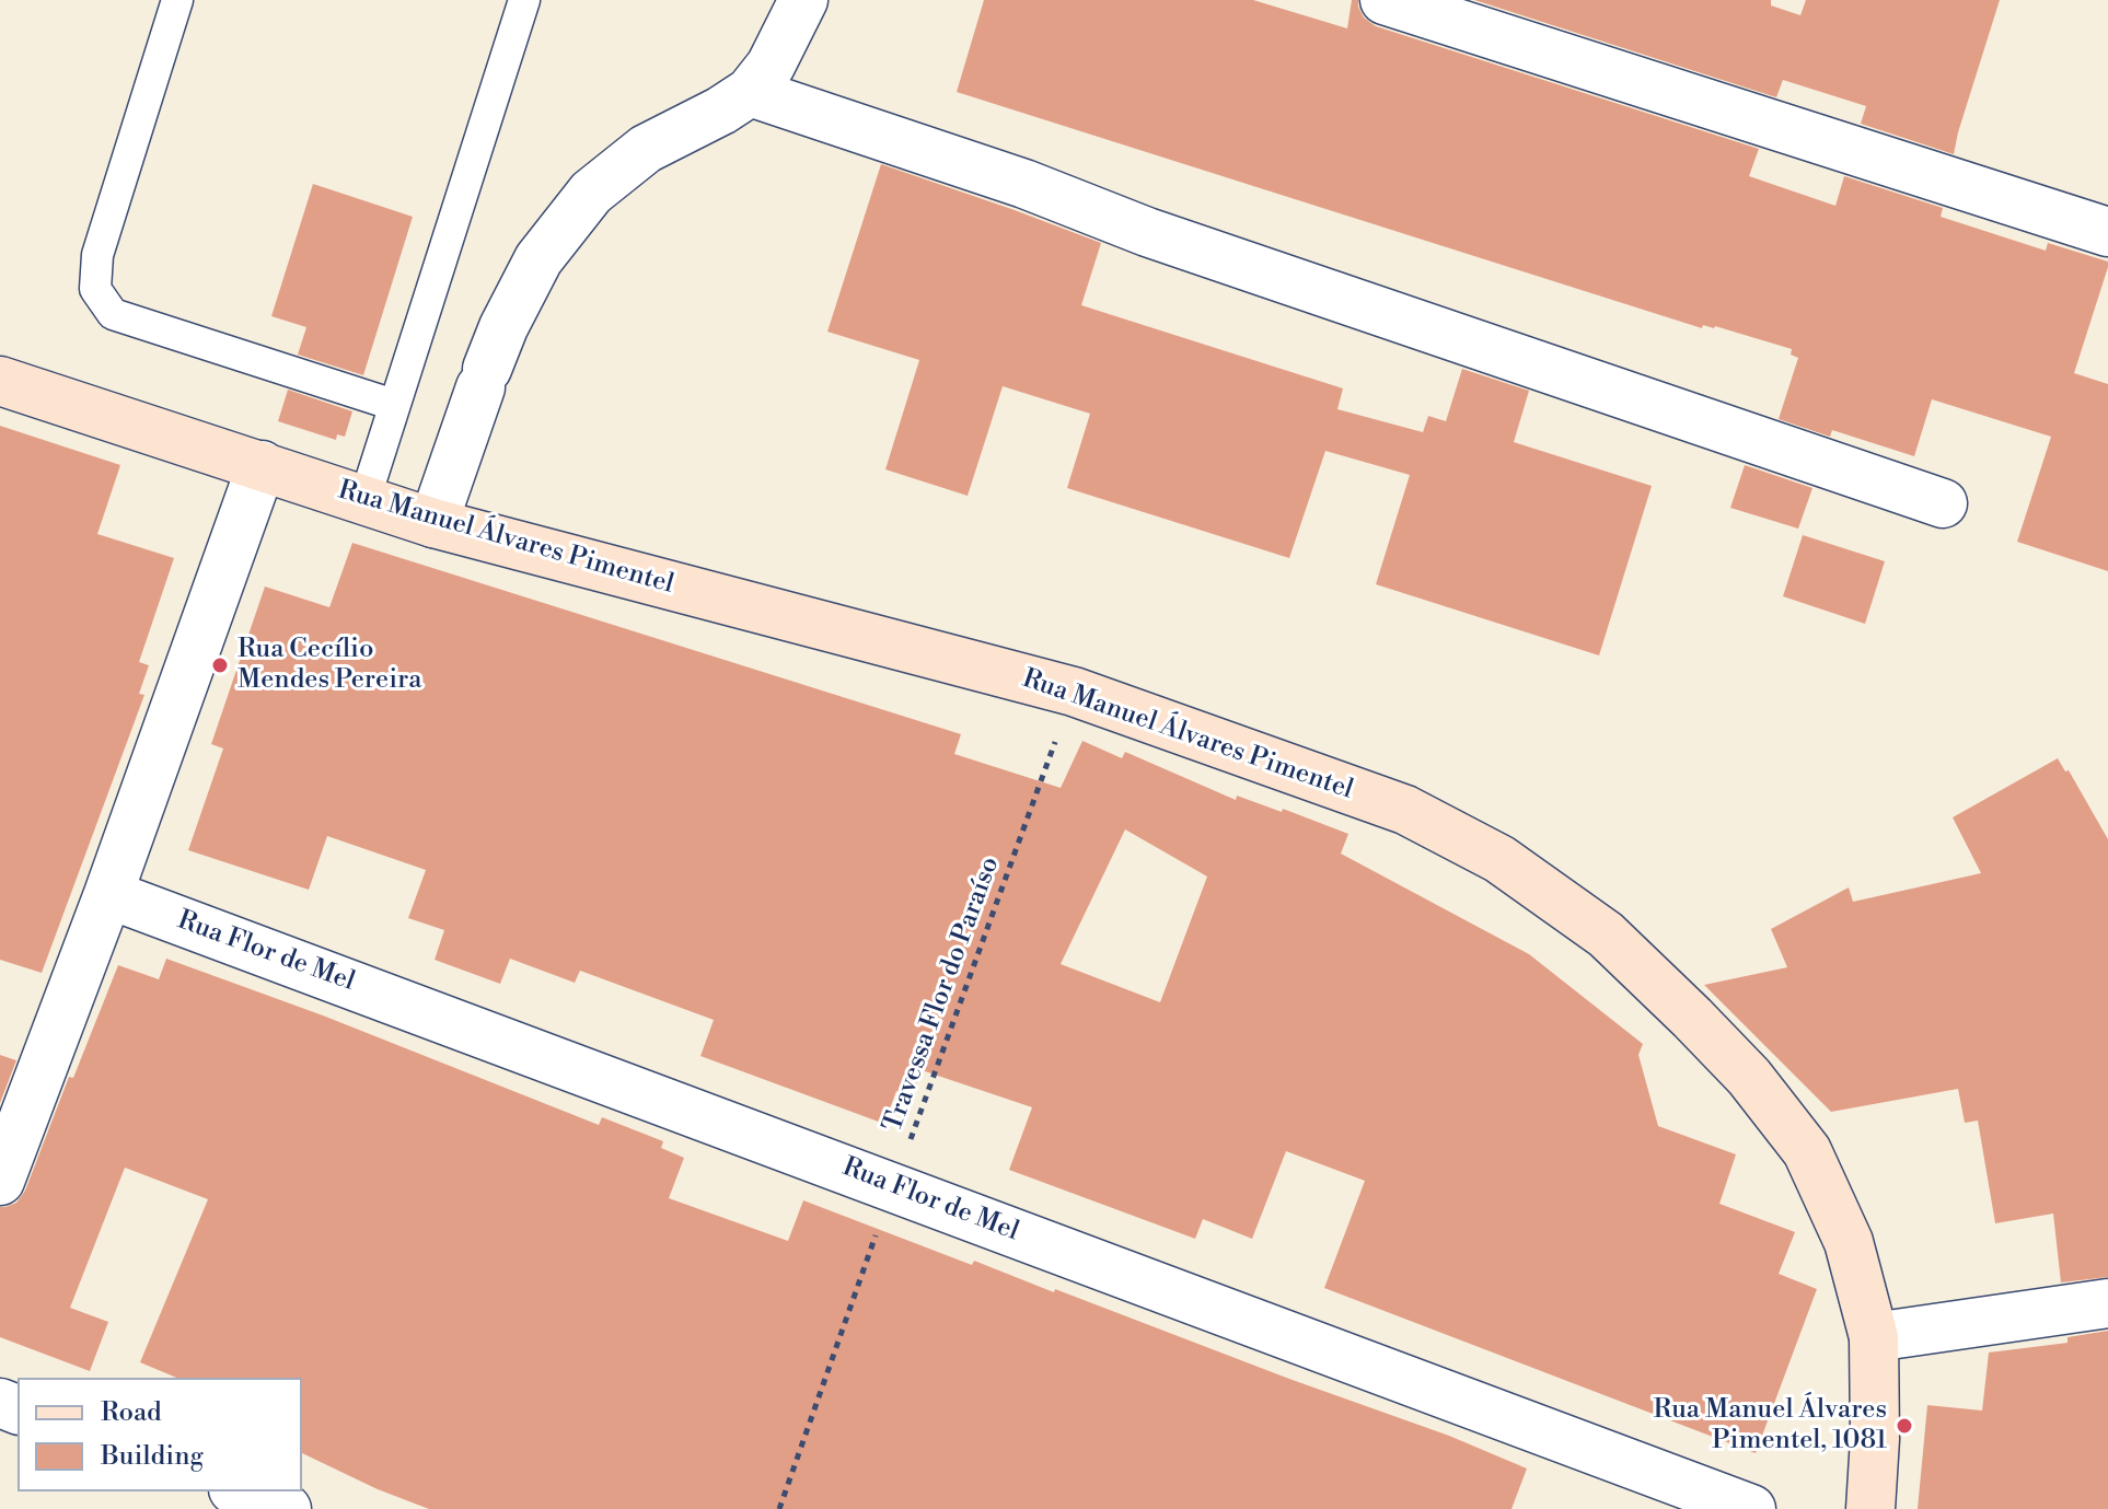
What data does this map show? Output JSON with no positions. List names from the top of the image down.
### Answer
{
  "streets": {
    "street": ["Rua Manuel Álvares Pimentel", "Rua Flor de Mel"],
    "path": ["Travessa Flor do Paraíso"]
  },
  "crossings": [
    ["Rua Manuel Álvares Pimentel", "Travessa Flor do Paraíso"],
    ["Rua Flor de Mel", "Travessa Flor do Paraíso"]
  ],
  "places": ["Rua Cecílio Mendes Pereira", "Rua Manuel Álvares Pimentel, 1081"],
  "legend": ["Road", "Building"]
}
